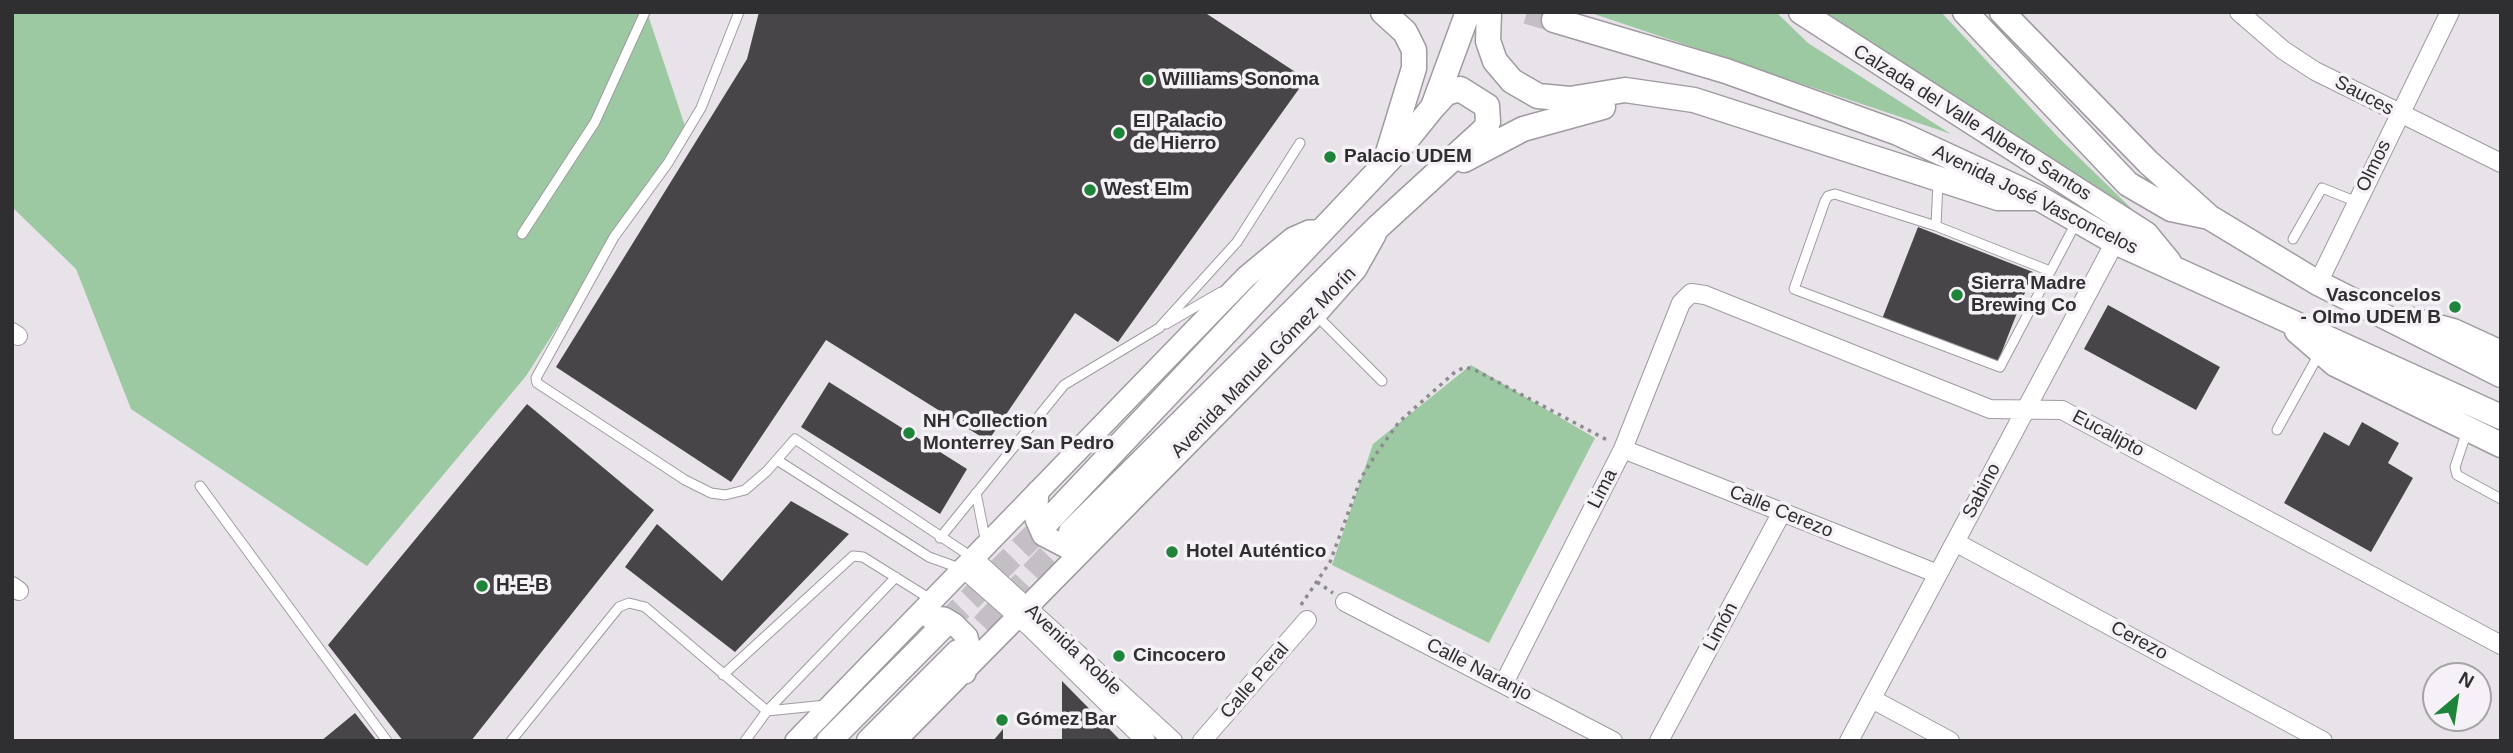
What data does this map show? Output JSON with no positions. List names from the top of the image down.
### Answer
{
  "streets": {
    "main road": ["Calzada del Valle Alberto Santos", "Avenida José Vasconcelos", "Avenida Manuel Gómez Morín"],
    "street": [
      "Sauces",
      "Olmos",
      "Eucalipto",
      "Lima",
      "Sabino",
      "Calle Cerezo",
      "Limón",
      "Cerezo",
      "Avenida Roble",
      "Calle Naranjo",
      "Calle Peral"
    ]
  },
  "crossings": [
    ["Sauces", "Olmos"],
    ["Calzada del Valle Alberto Santos", "Avenida José Vasconcelos"],
    ["Avenida José Vasconcelos", "Sabino"],
    ["Avenida Manuel Gómez Morín", "Avenida Roble"],
    ["Eucalipto", "Lima"],
    ["Eucalipto", "Sabino"],
    ["Lima", "Calle Cerezo"],
    ["Lima", "Calle Naranjo"],
    ["Sabino", "Calle Cerezo"],
    ["Sabino", "Cerezo"],
    ["Calle Cerezo", "Limón"]
  ],
  "places": [
    "Williams Sonoma",
    "El Palacio de Hierro",
    "Palacio UDEM",
    "West Elm",
    "Sierra Madre Brewing Co",
    "Vasconcelos - Olmo UDEM B",
    "NH Collection Monterrey San Pedro",
    "Hotel Auténtico",
    "H-E-B",
    "Cincocero",
    "Gómez Bar"
  ],
  "north": "top right"
}
